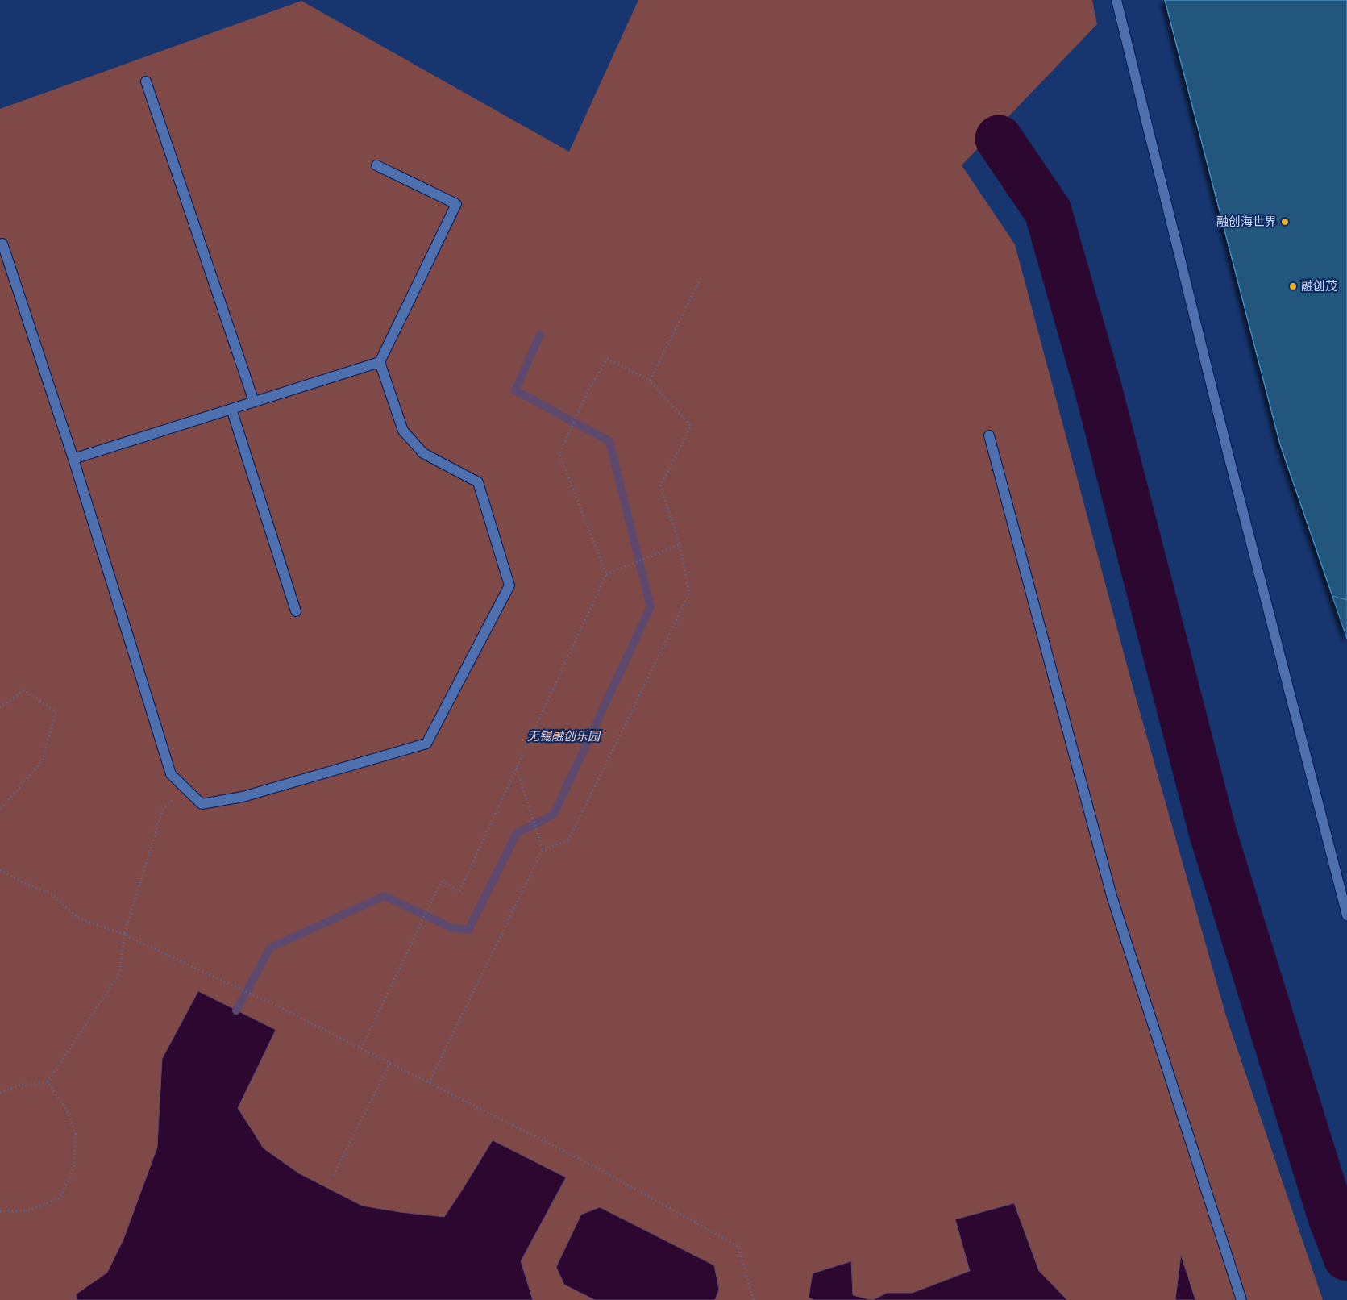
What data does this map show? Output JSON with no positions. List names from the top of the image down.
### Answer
{
  "parks": ["无锡融创乐园"],
  "places": ["融创海世界", "融创茂"]
}
